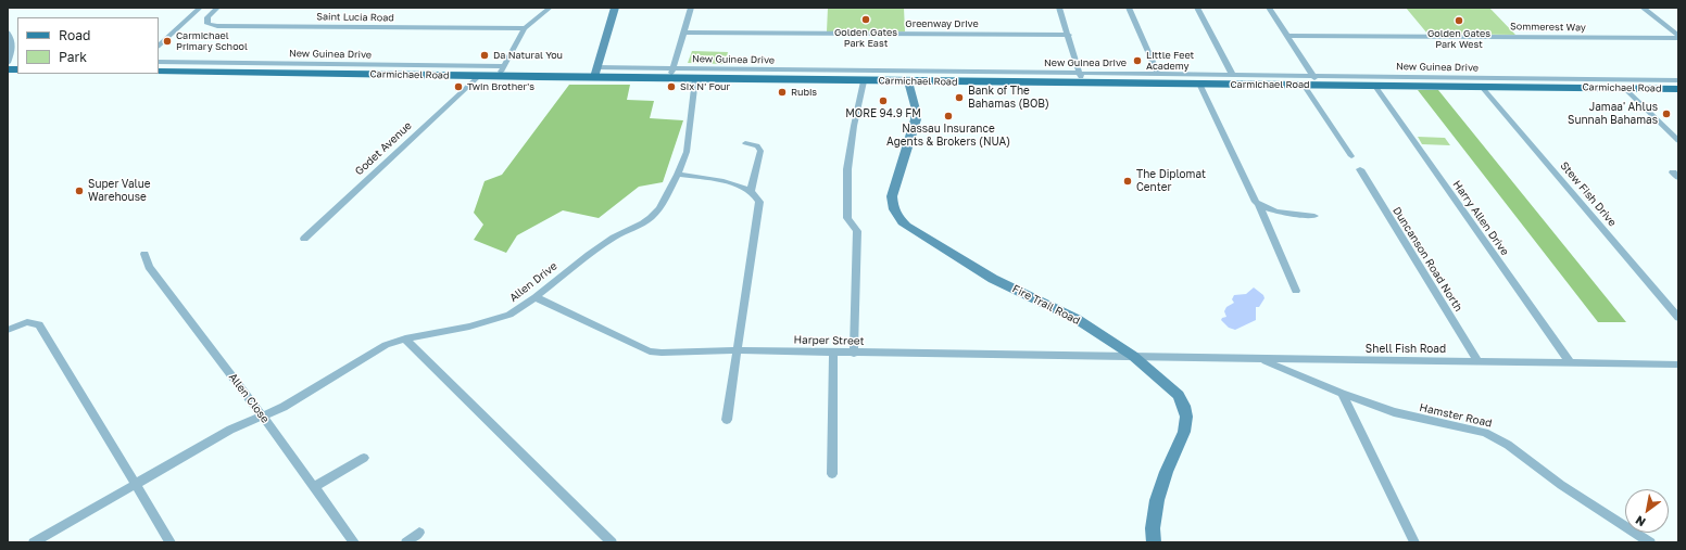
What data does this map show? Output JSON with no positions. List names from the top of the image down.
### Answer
{
  "streets": {
    "main road": ["Carmichael Road"],
    "street": [
      "Saint Lucia Road",
      "Greenway Drive",
      "Sommerest Way",
      "New Guinea Drive",
      "Godet Avenue",
      "Stew Fish Drive",
      "Harry Allen Drive",
      "Duncanson Road North",
      "Allen Drive",
      "Fire Trail Road",
      "Harper Street",
      "Shell Fish Road",
      "Allen Close",
      "Hamster Road"
    ]
  },
  "crossings": [
    ["New Guinea Drive", "Carmichael Road"],
    ["Carmichael Road", "Godet Avenue"],
    ["Carmichael Road", "Stew Fish Drive"],
    ["Carmichael Road", "Harry Allen Drive"],
    ["Carmichael Road", "Allen Drive"],
    ["Carmichael Road", "Fire Trail Road"],
    ["Harry Allen Drive", "Shell Fish Road"],
    ["Duncanson Road North", "Shell Fish Road"],
    ["Allen Drive", "Harper Street"],
    ["Allen Drive", "Allen Close"],
    ["Fire Trail Road", "Harper Street"],
    ["Fire Trail Road", "Shell Fish Road"],
    ["Harper Street", "Shell Fish Road"],
    ["Shell Fish Road", "Hamster Road"]
  ],
  "places": [
    "Golden Gates Park East",
    "Golden Gates Park West",
    "Carmichael Primary School",
    "Da Natural You",
    "Little Feet Academy",
    "Twin Brother's",
    "Six N' Four",
    "Rubis",
    "Bank of The Bahamas (BOB)",
    "MORE 94.9 FM",
    "Jamaa' Ahlus Sunnah Bahamas",
    "Nassau Insurance Agents & Brokers (NUA)",
    "The Diplomat Center",
    "Super Value Warehouse"
  ],
  "legend": ["Road", "Park"],
  "north": "bottom left"
}
